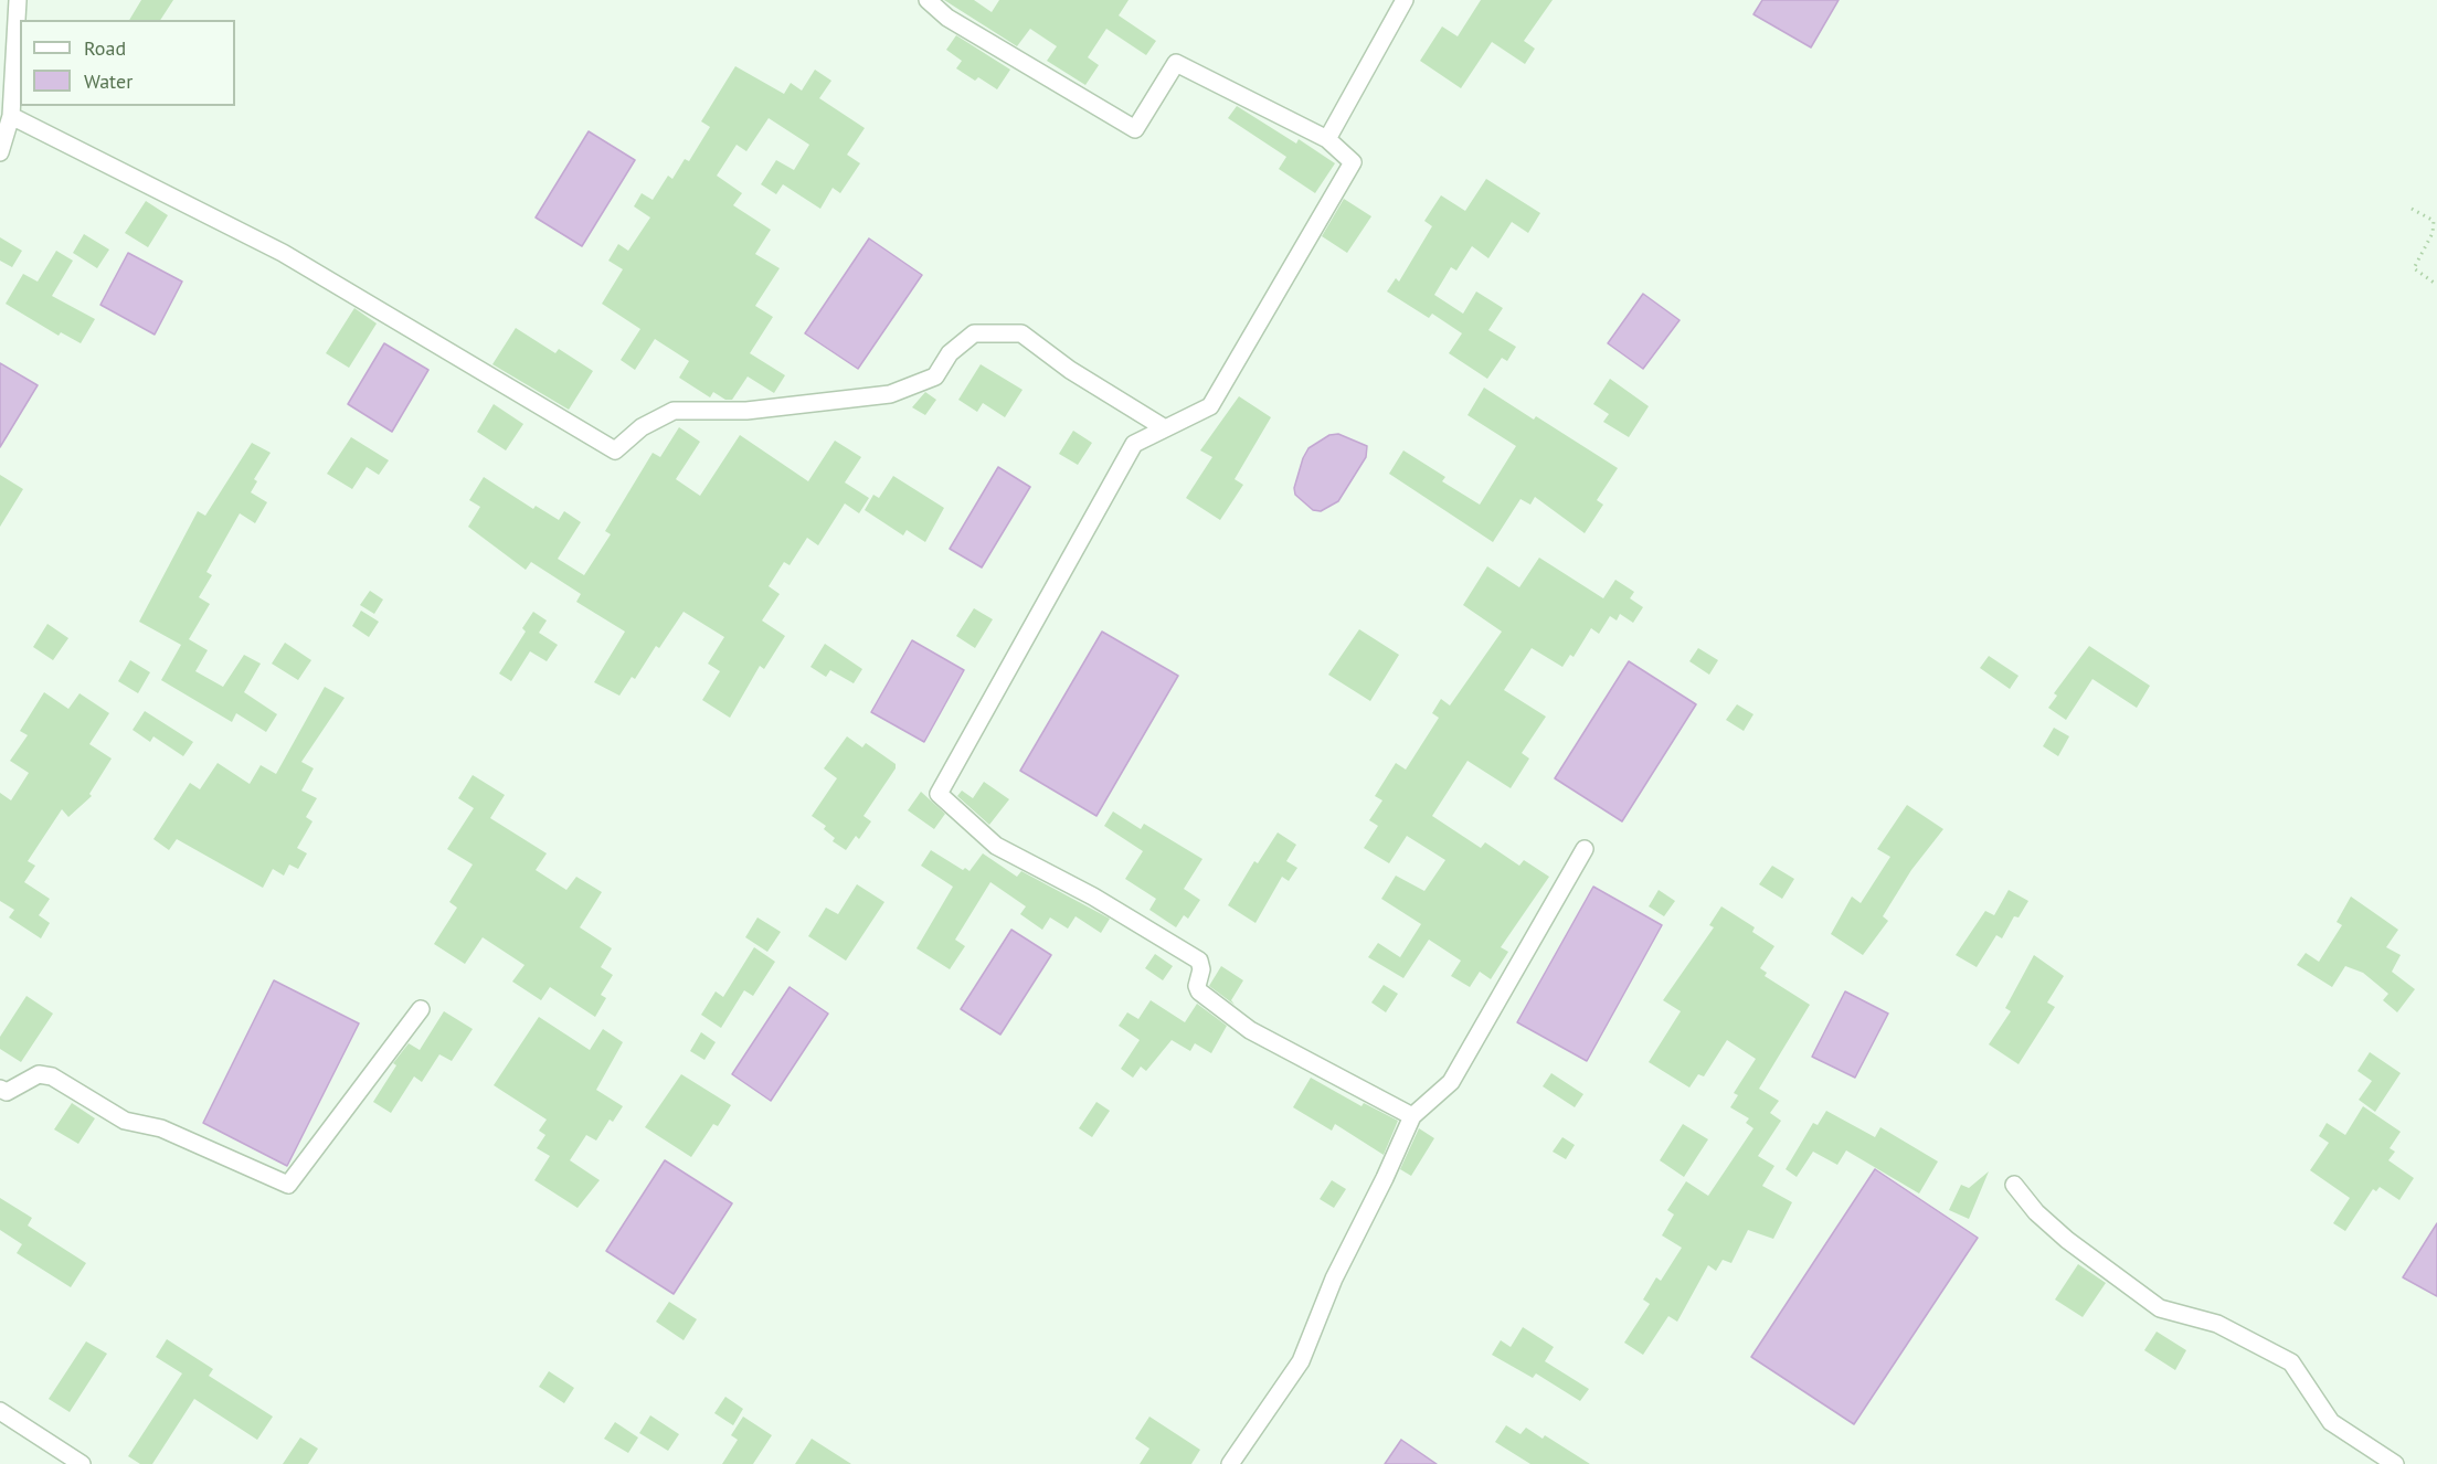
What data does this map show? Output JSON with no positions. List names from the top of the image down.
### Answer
{
  "legend": ["Road", "Water"]
}
